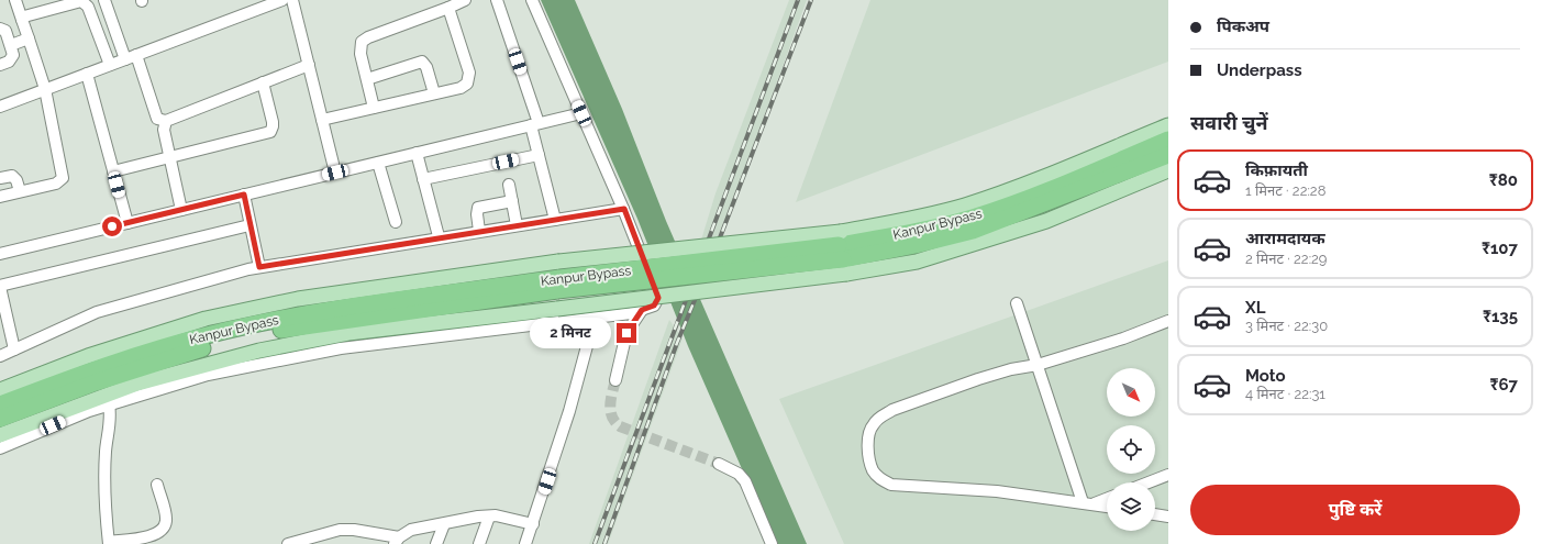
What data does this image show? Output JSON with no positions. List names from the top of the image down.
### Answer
{
  "streets": {
    "highway": ["Kanpur Bypass"]
  },
  "north": "bottom right",
  "page": {
    "banner": ["पिकअप", "Underpass"],
    "heading": "सवारी चुनें",
    "list": [
      {
        "name": "किफ़ायती",
        "note": "1 मिनट · 22:28",
        "value": "₹80"
      },
      {
        "name": "आरामदायक",
        "note": "2 मिनट · 22:29",
        "value": "₹107"
      },
      {
        "name": "XL",
        "note": "3 मिनट · 22:30",
        "value": "₹135"
      },
      {
        "name": "Moto",
        "note": "4 मिनट · 22:31",
        "value": "₹67"
      }
    ],
    "bubble": "2 मिनट",
    "buttons": "पुष्टि करें"
  }
}
